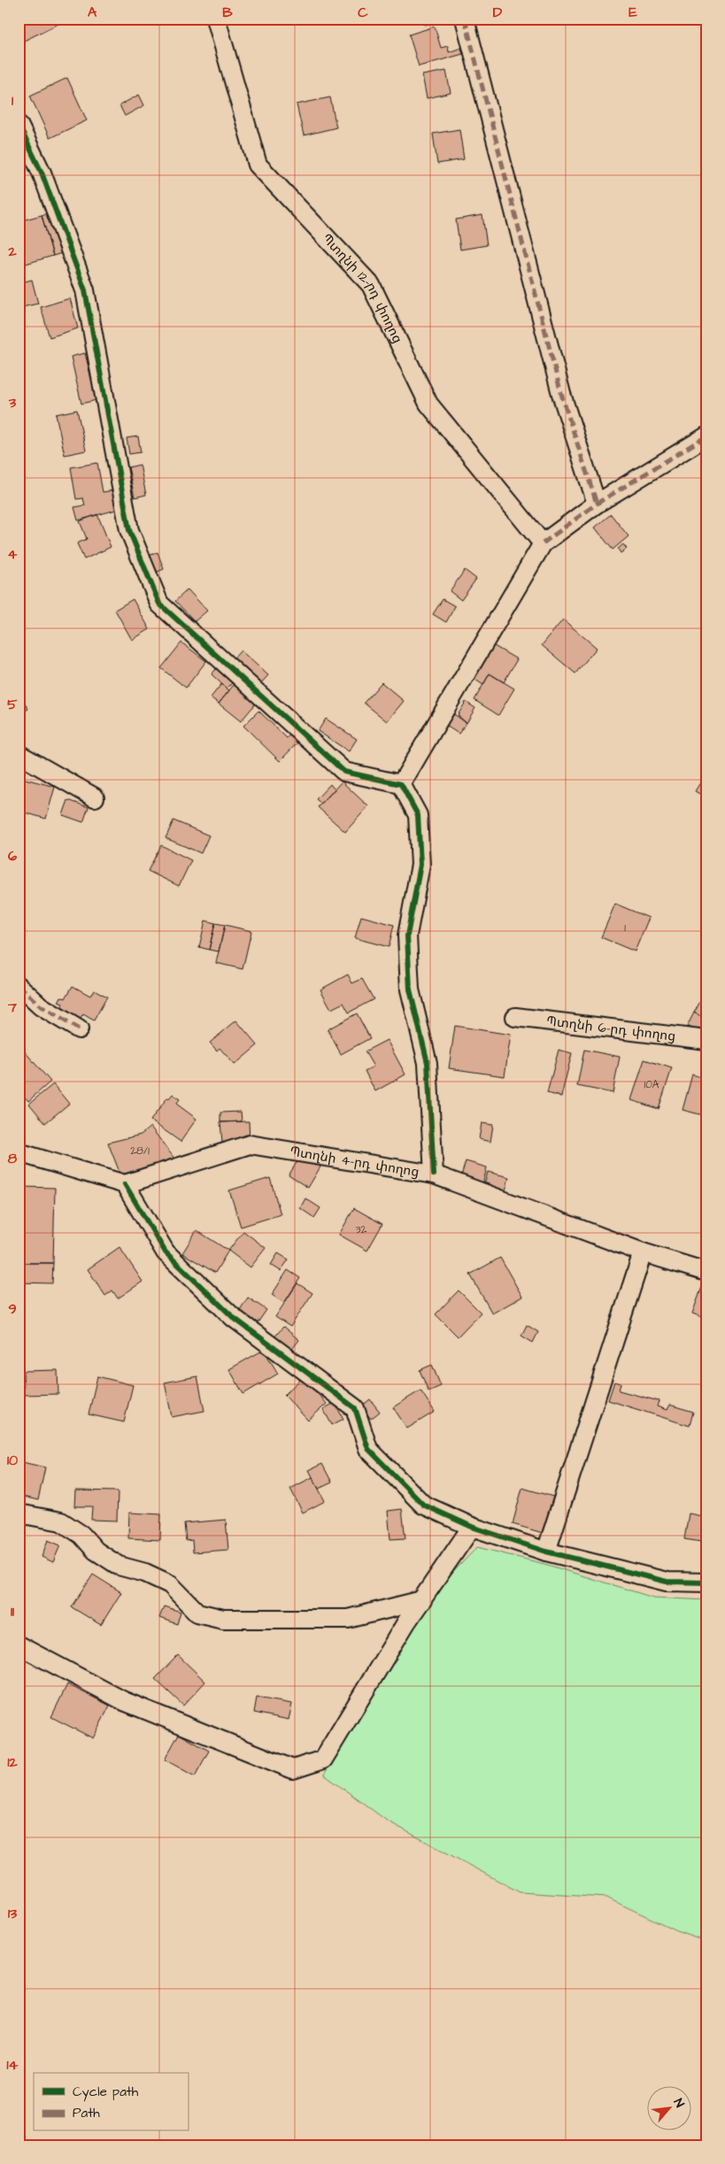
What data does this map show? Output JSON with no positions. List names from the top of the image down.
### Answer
{
  "streets": {
    "street": ["Պտղնի 12-րդ փողոց", "Պտղնի 6-րդ փողոց", "Պտղնի 4-րդ փողոց"]
  },
  "house_numbers": [
    "1",
    "10A",
    "28/1",
    "32"
  ],
  "legend": ["Cycle path", "Path"],
  "north": "top right",
  "grid": {
    "columns": [
      "A",
      "B",
      "C",
      "D",
      "E"
    ],
    "rows": [
      "1",
      "2",
      "3",
      "4",
      "5",
      "6",
      "7",
      "8",
      "9",
      "10",
      "11",
      "12",
      "13",
      "14"
    ]
  }
}
